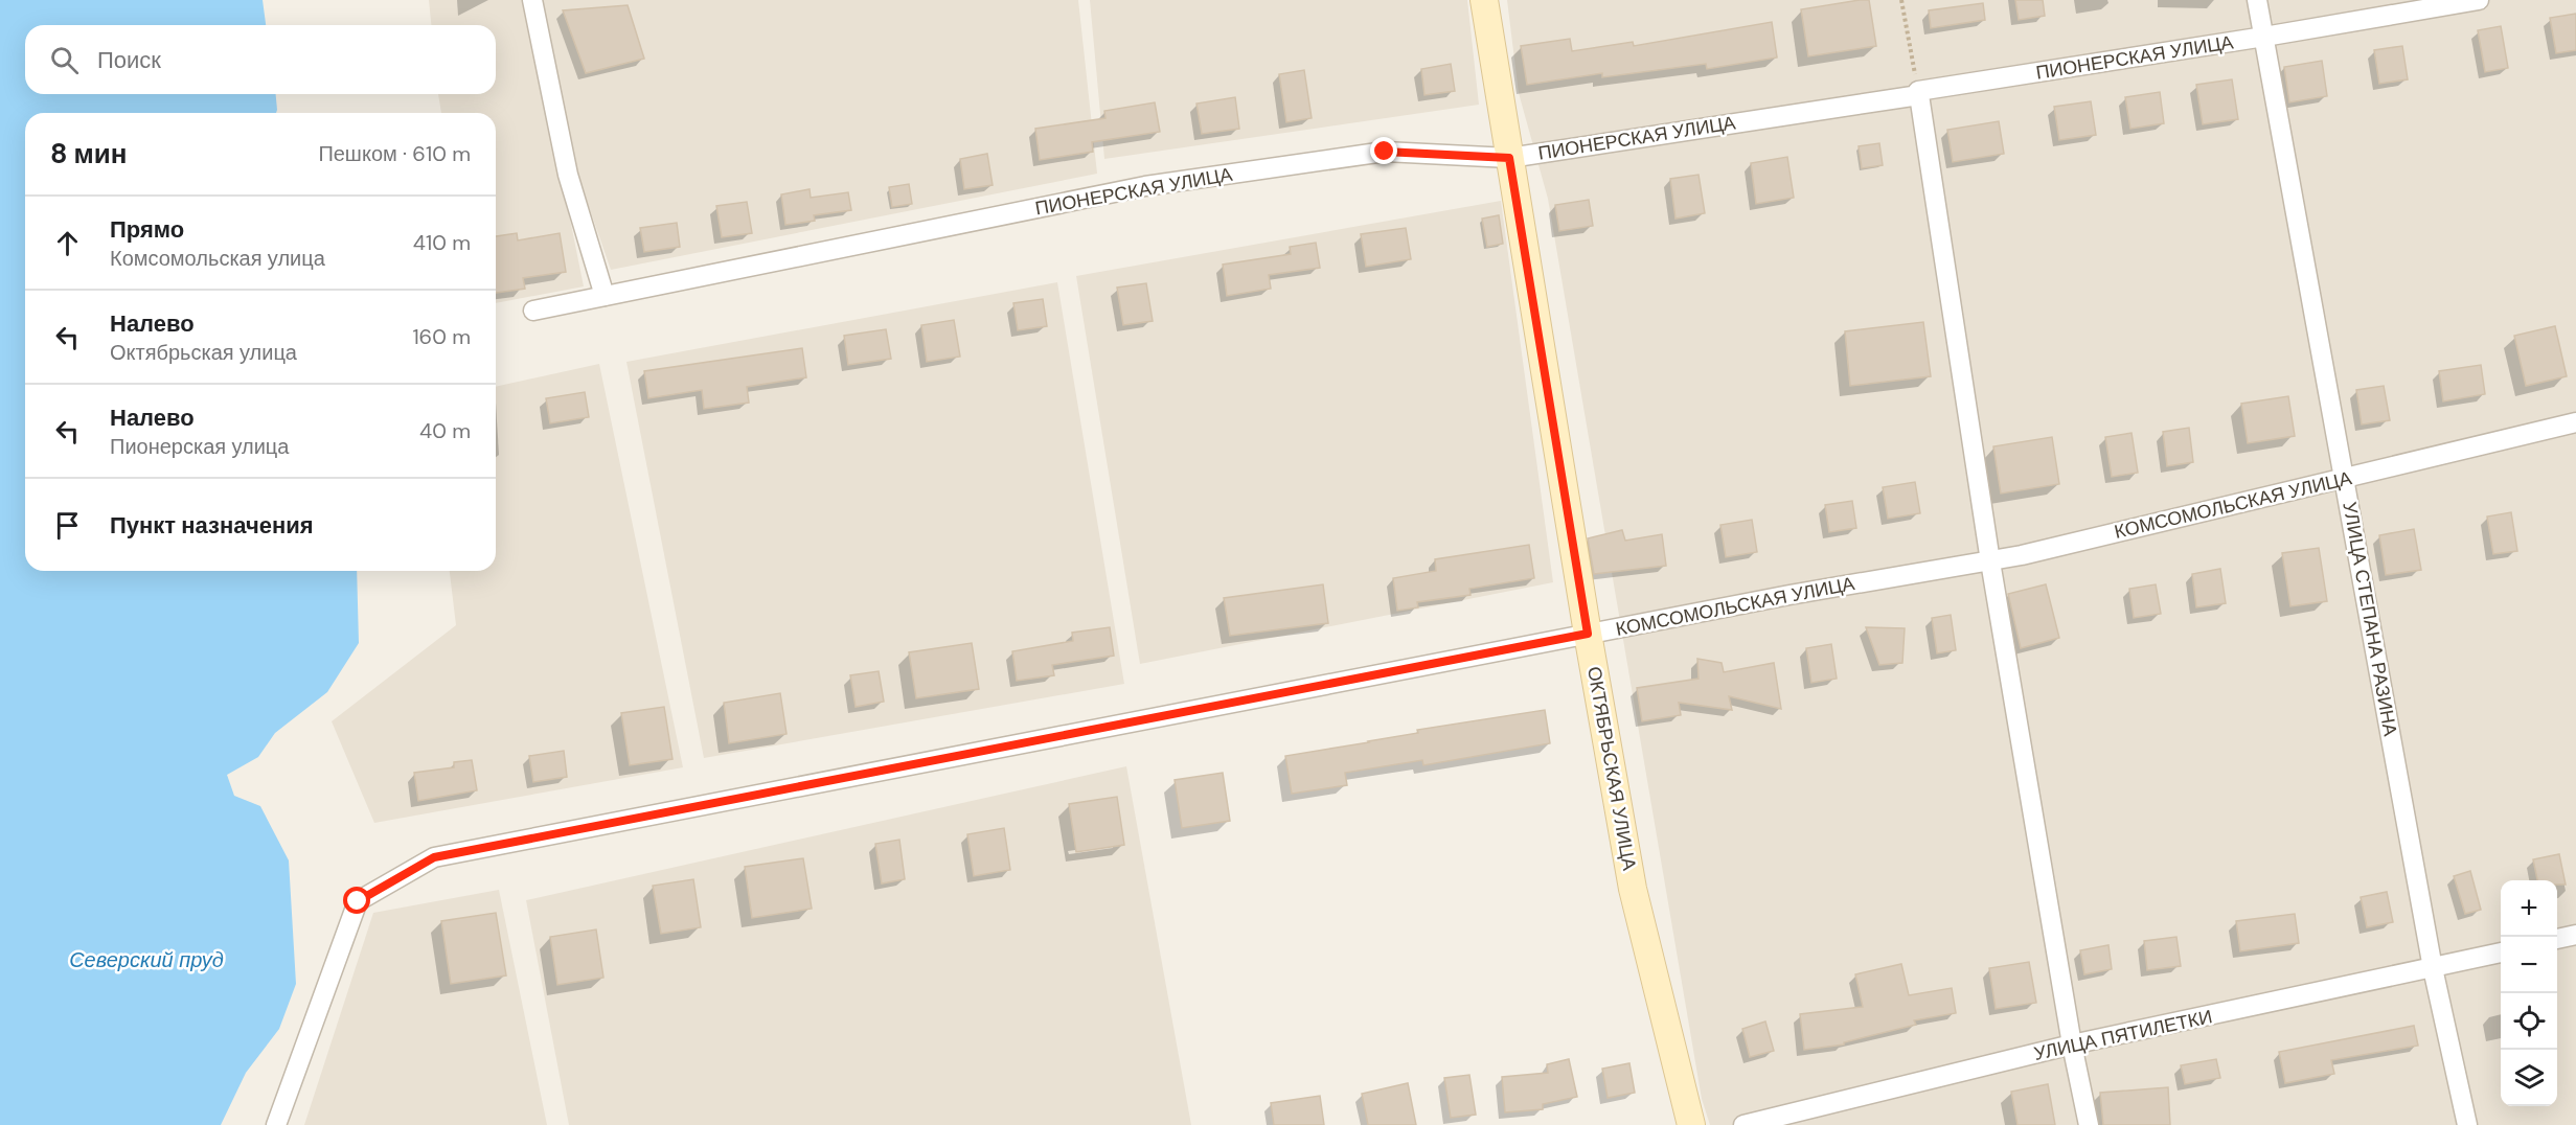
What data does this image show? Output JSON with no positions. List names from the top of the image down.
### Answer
{
  "streets": {
    "street": [
      "ПИОНЕРСКАЯ УЛИЦА",
      "КОМСОМОЛЬСКАЯ УЛИЦА",
      "УЛИЦА СТЕПАНА РАЗИНА",
      "ОКТЯБРЬСКАЯ УЛИЦА",
      "УЛИЦА ПЯТИЛЕТКИ"
    ]
  },
  "crossings": [
    ["ПИОНЕРСКАЯ УЛИЦА", "УЛИЦА СТЕПАНА РАЗИНА"],
    ["ПИОНЕРСКАЯ УЛИЦА", "ОКТЯБРЬСКАЯ УЛИЦА"],
    ["КОМСОМОЛЬСКАЯ УЛИЦА", "УЛИЦА СТЕПАНА РАЗИНА"],
    ["КОМСОМОЛЬСКАЯ УЛИЦА", "ОКТЯБРЬСКАЯ УЛИЦА"],
    ["УЛИЦА СТЕПАНА РАЗИНА", "УЛИЦА ПЯТИЛЕТКИ"]
  ],
  "water": ["Северский пруд"],
  "page": {
    "search": "Поиск",
    "heading": ["8 мин", "Пешком · 610 m"],
    "list": [
      ["Прямо", "Комсомольская улица", "410 m"],
      ["Налево", "Октябрьская улица", "160 m"],
      ["Налево", "Пионерская улица", "40 m"],
      "Пункт назначения"
    ],
    "map_buttons": ["+", "−"]
  }
}
